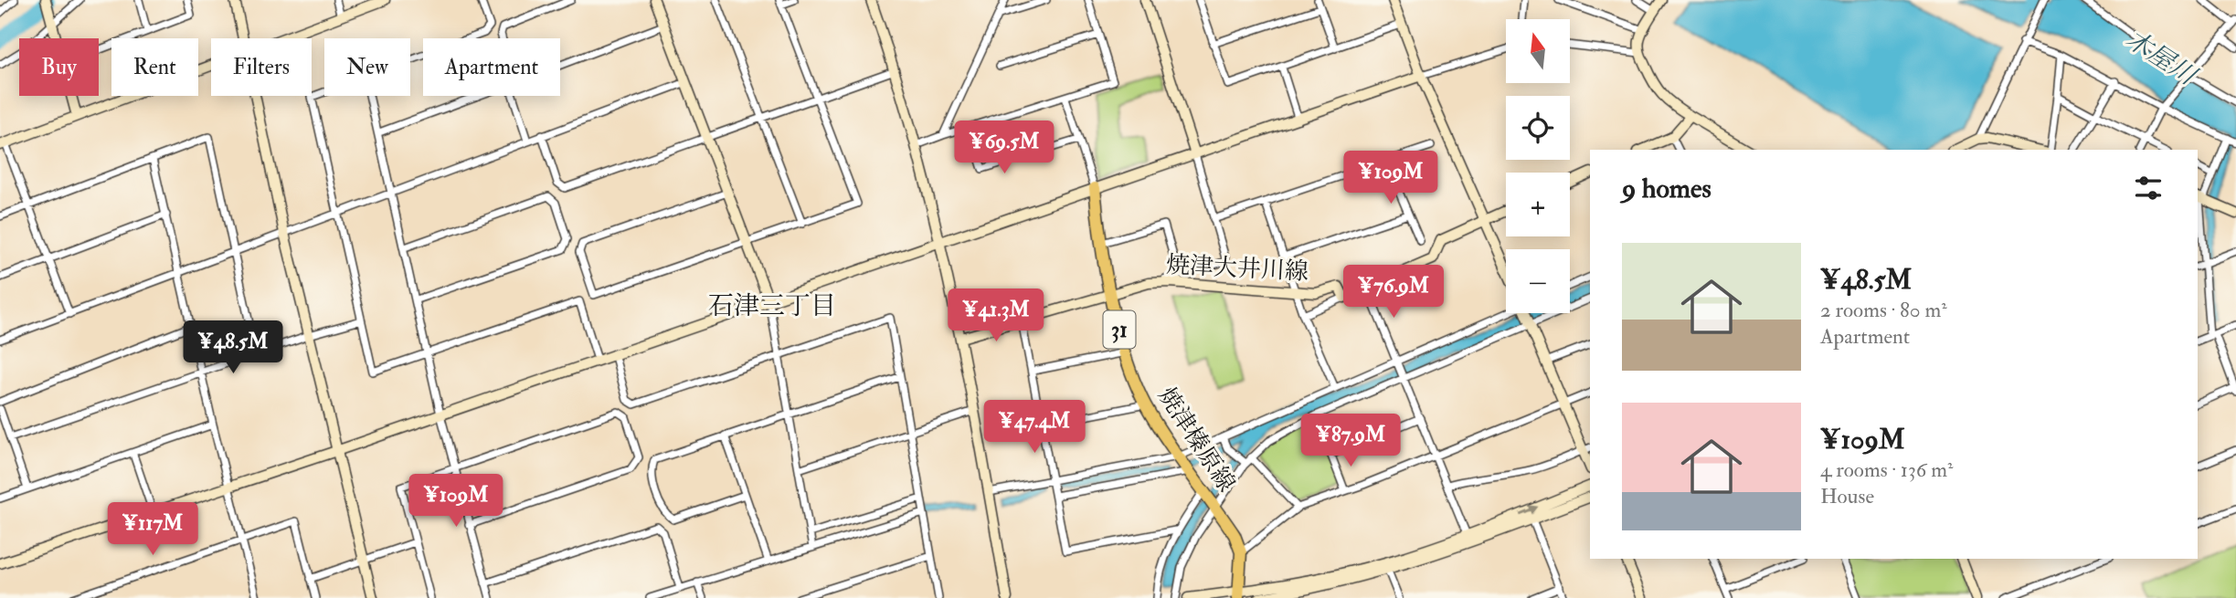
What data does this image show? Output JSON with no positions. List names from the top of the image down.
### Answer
{
  "streets": {
    "main road": ["31", "焼津榛原線"],
    "street": ["焼津大井川線"]
  },
  "crossings": [
    ["焼津大井川線", "焼津榛原線"]
  ],
  "districts": ["石津三丁目"],
  "water": ["木屋川"],
  "north": "top",
  "page": {
    "map_buttons": ["+", "−"],
    "chip": [
      "Buy",
      "Rent",
      "Filters",
      "New",
      "Apartment"
    ],
    "price": [
      "¥69.5M",
      "¥109M",
      "¥76.9M",
      "¥41.3M",
      "¥48.5M",
      "¥47.4M",
      "¥87.9M",
      "¥109M",
      "¥117M"
    ],
    "heading": "9 homes",
    "list": [
      {
        "name": "¥48.5M",
        "note": "2 rooms · 80 m² · Apartment"
      },
      {
        "name": "¥109M",
        "note": "4 rooms · 136 m² · House"
      }
    ]
  }
}
